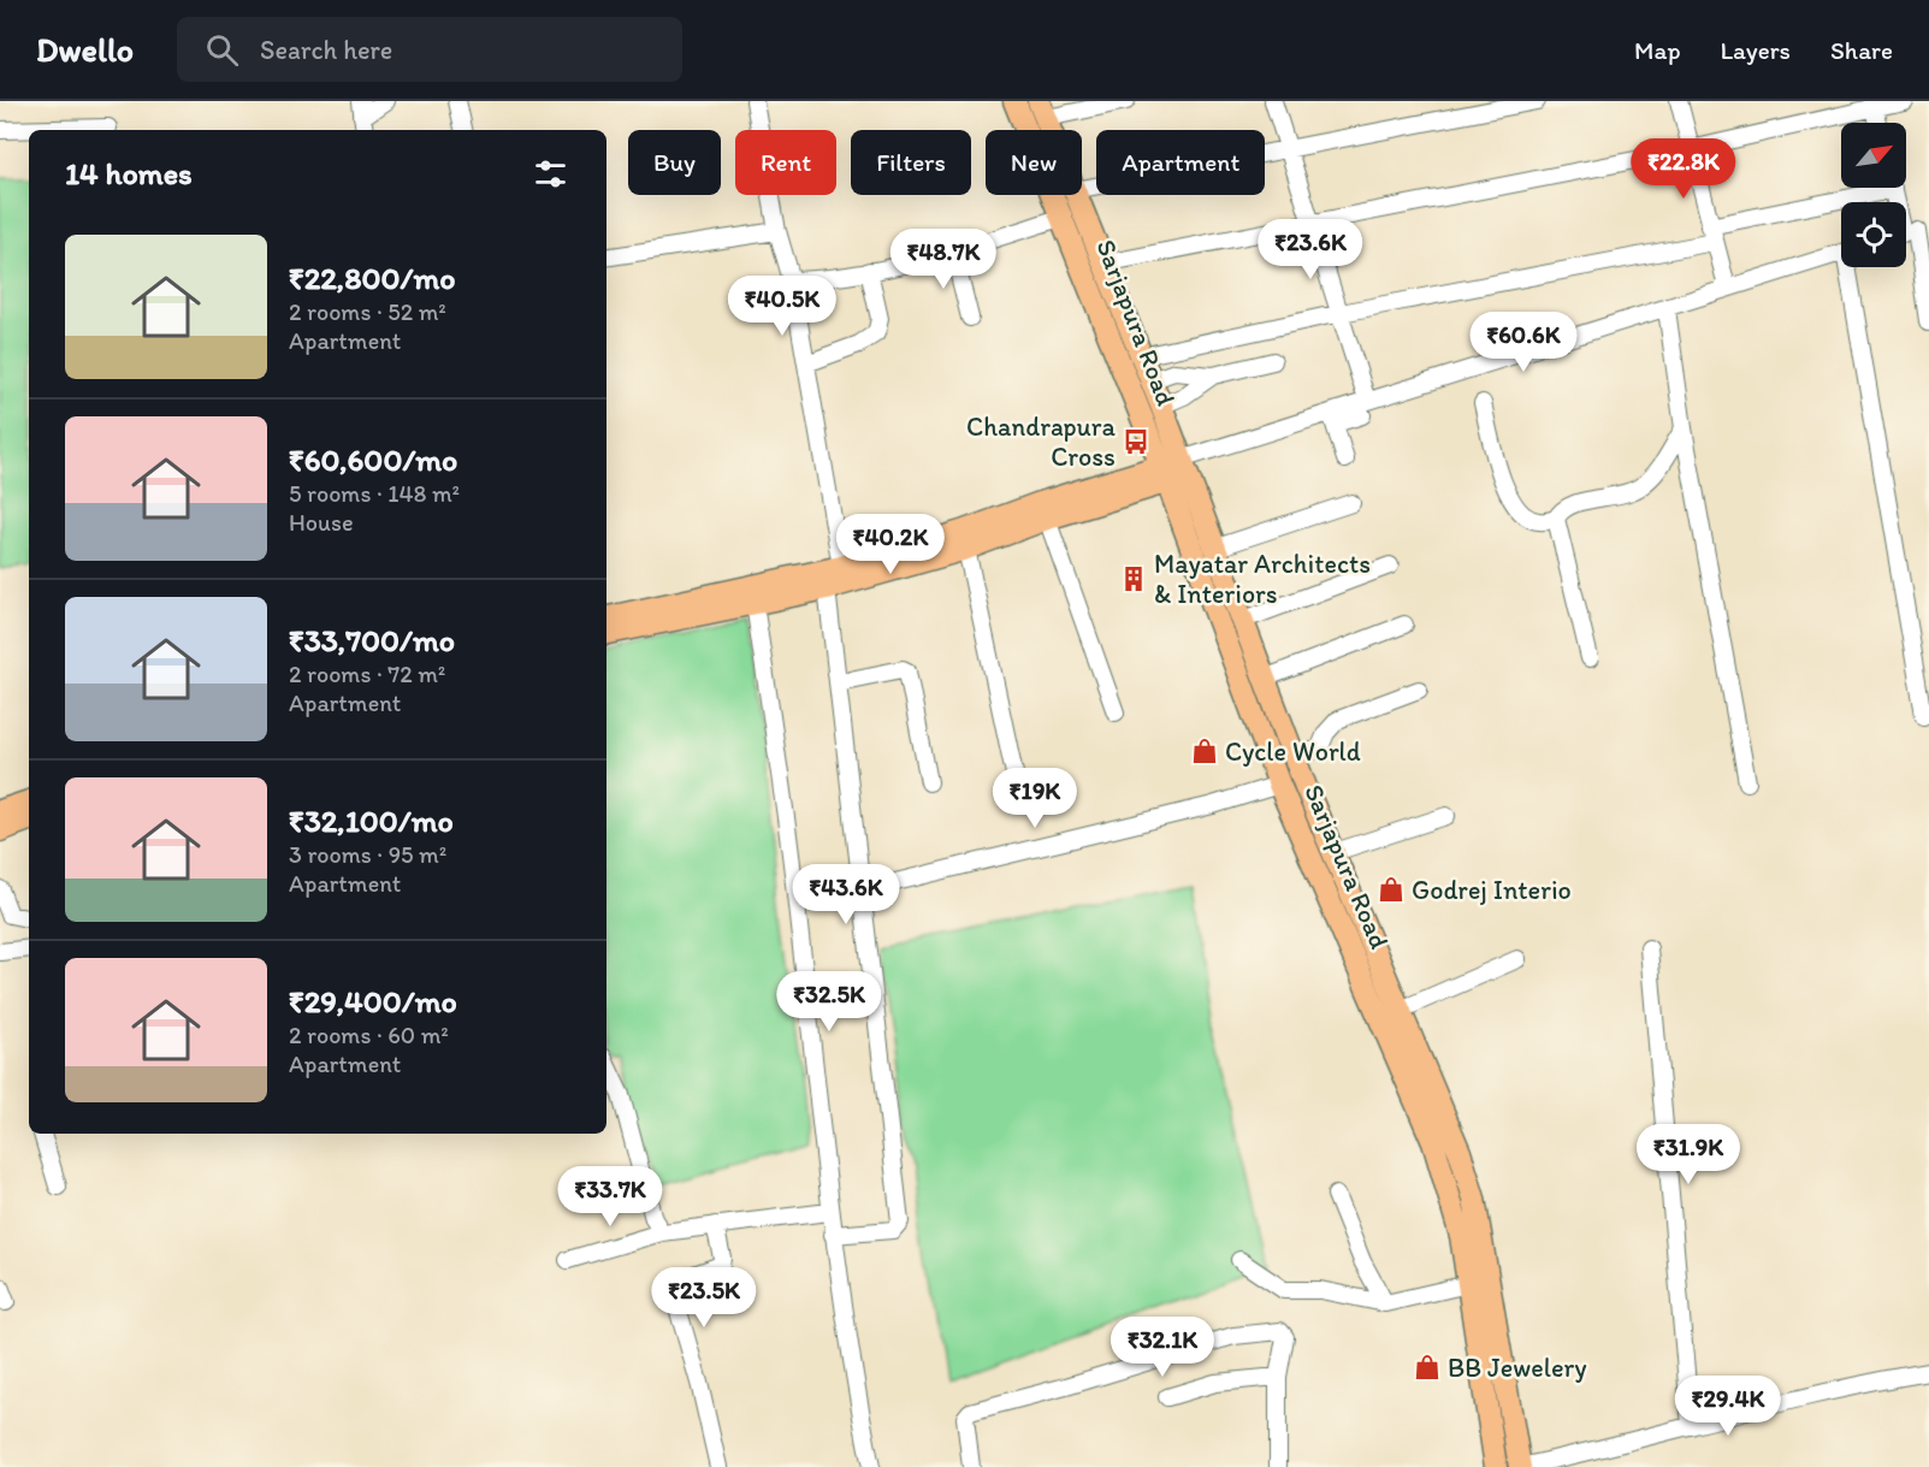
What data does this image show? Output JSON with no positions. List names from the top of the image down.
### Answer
{
  "streets": {
    "main road": ["Sarjapura Road"]
  },
  "places": {
    "bus stop": ["Chandrapura Cross"],
    "building": ["Mayatar Architects & Interiors"],
    "shop": ["Cycle World", "Godrej Interio", "BB Jewelery"]
  },
  "north": "top right",
  "page": {
    "header": "Dwello",
    "search": "Search here",
    "nav": ["Map", "Layers", "Share"],
    "chip": [
      "Buy",
      "Rent",
      "Filters",
      "New",
      "Apartment"
    ],
    "heading": "14 homes",
    "price": [
      "₹22.8K",
      "₹23.6K",
      "₹48.7K",
      "₹40.5K",
      "₹60.6K",
      "₹40.2K",
      "₹19K",
      "₹43.6K",
      "₹32.5K",
      "₹31.9K",
      "₹33.7K",
      "₹23.5K",
      "₹32.1K",
      "₹29.4K"
    ],
    "list": [
      {
        "name": "₹22,800/mo",
        "note": "2 rooms · 52 m² · Apartment"
      },
      {
        "name": "₹60,600/mo",
        "note": "5 rooms · 148 m² · House"
      },
      {
        "name": "₹33,700/mo",
        "note": "2 rooms · 72 m² · Apartment"
      },
      {
        "name": "₹32,100/mo",
        "note": "3 rooms · 95 m² · Apartment"
      },
      {
        "name": "₹29,400/mo",
        "note": "2 rooms · 60 m² · Apartment"
      }
    ]
  }
}
